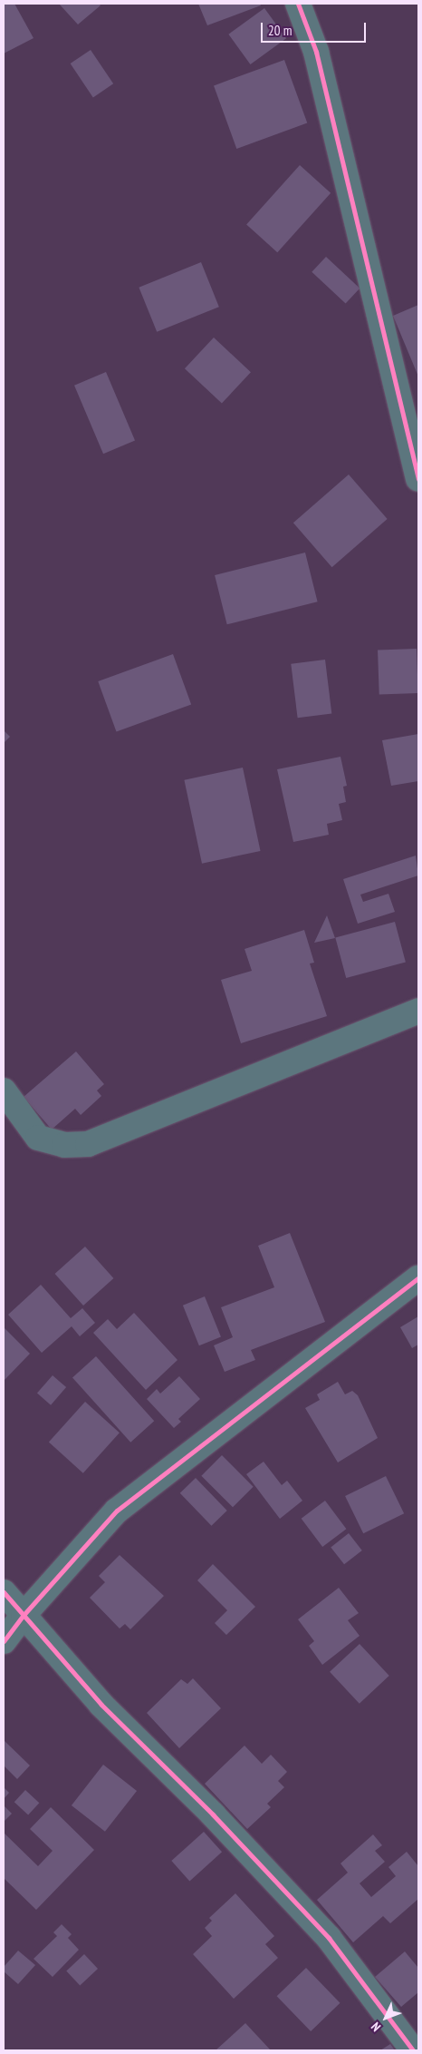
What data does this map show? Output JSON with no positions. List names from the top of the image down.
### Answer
{
  "scale_bar": "20 m",
  "north": "bottom left"
}
